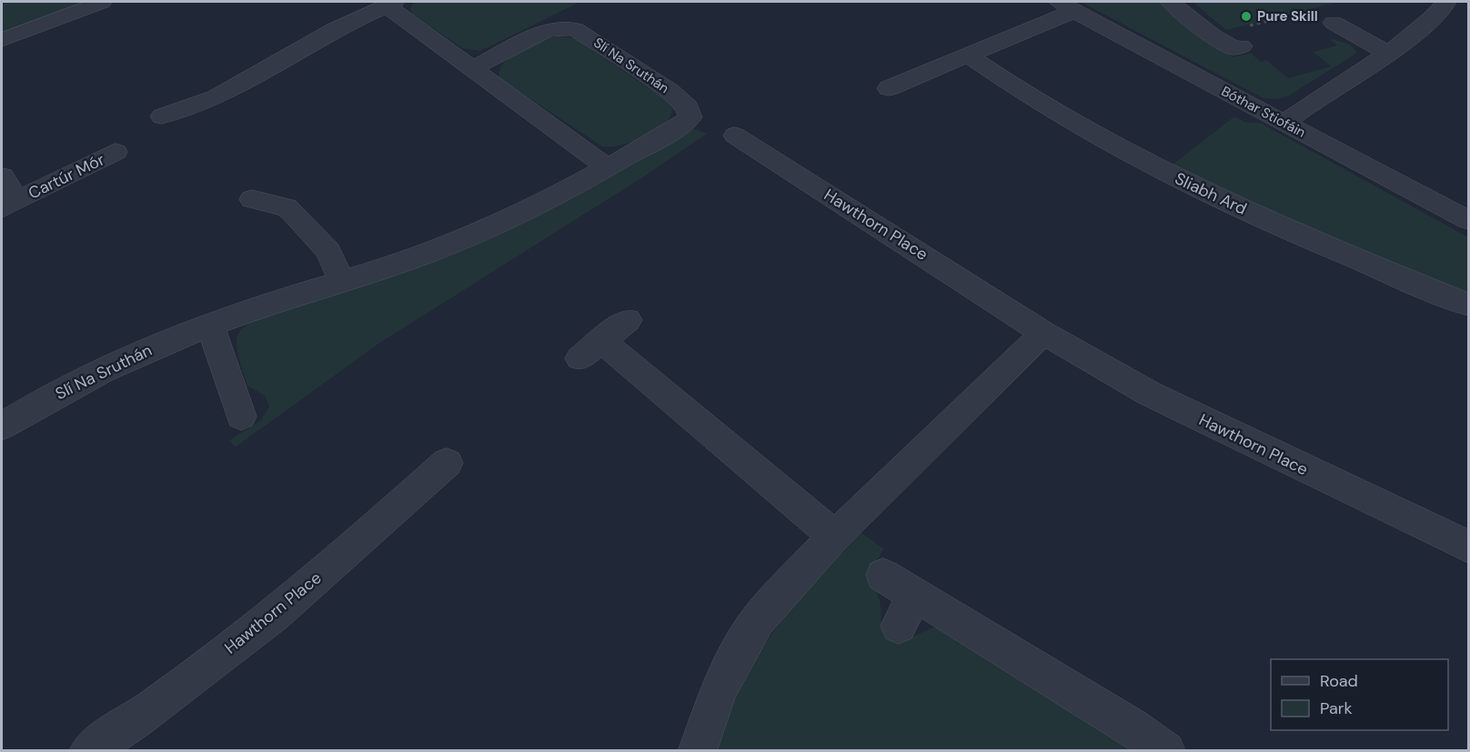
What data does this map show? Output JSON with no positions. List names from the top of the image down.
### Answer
{
  "streets": {
    "street": [
      "Slí Na Sruthán",
      "Bóthar Stiofáin",
      "Cartúr Mór",
      "Sliabh Ard",
      "Hawthorn Place"
    ]
  },
  "places": ["Pure Skill"],
  "legend": ["Road", "Park"]
}
